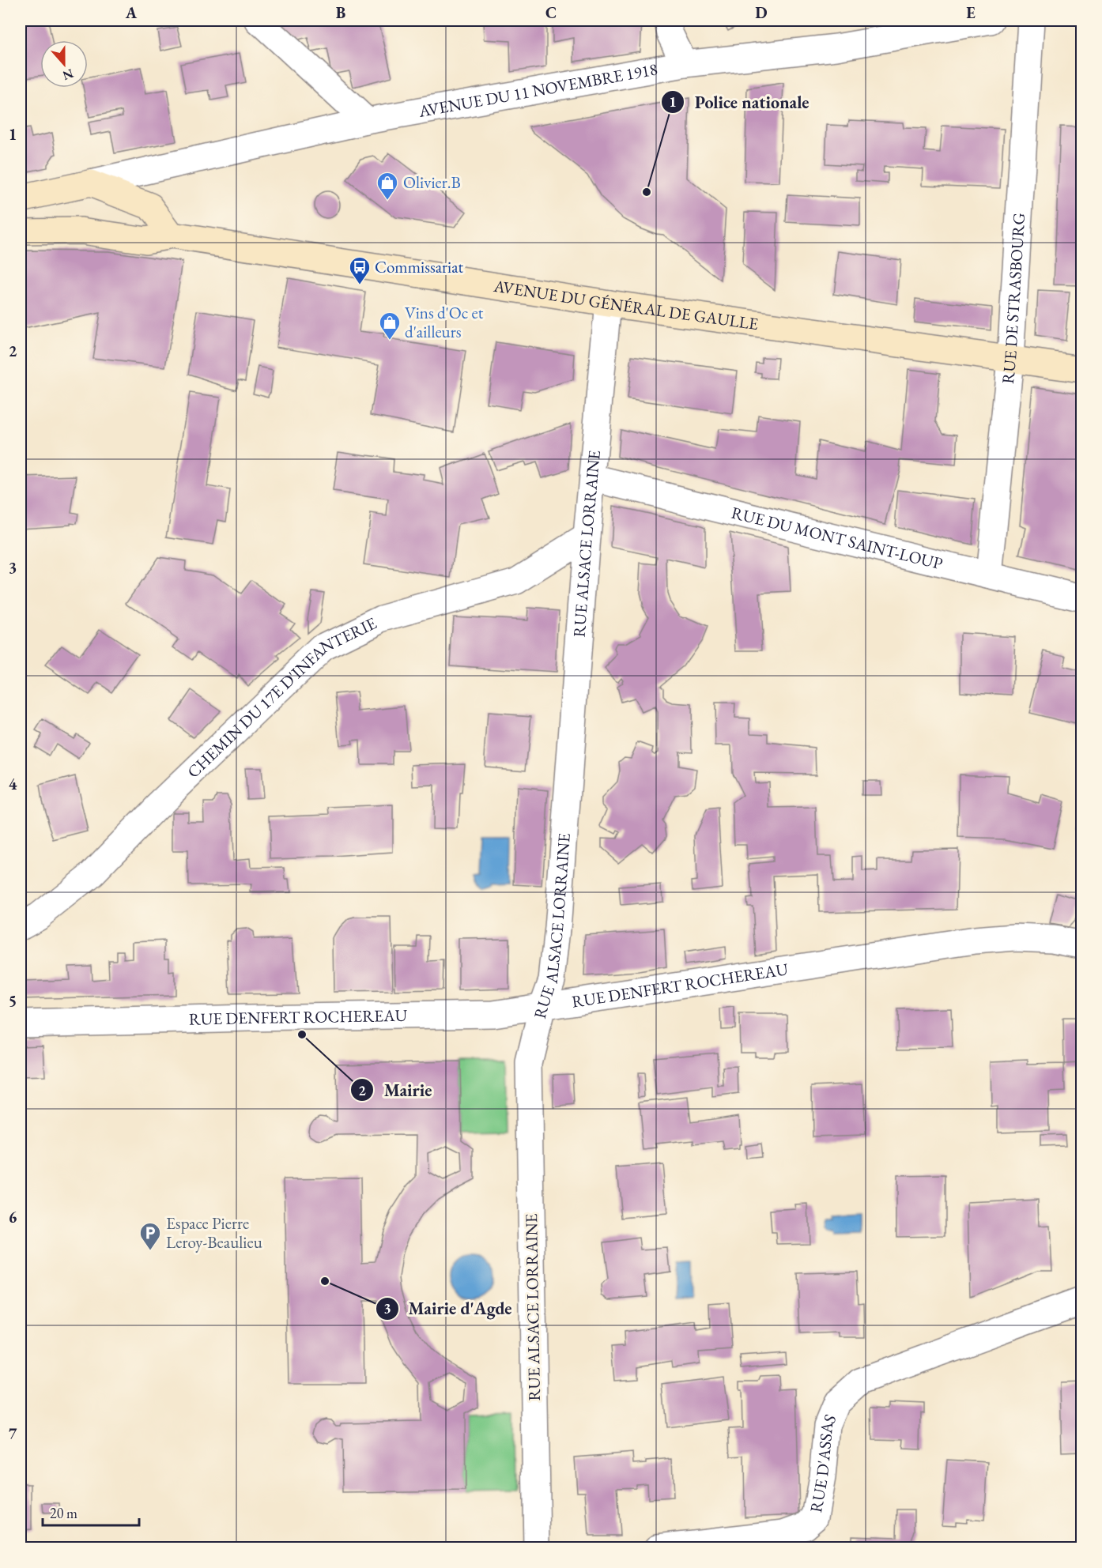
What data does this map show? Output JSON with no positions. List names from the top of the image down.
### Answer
{
  "streets": {
    "main road": ["AVENUE DU GÉNÉRAL DE GAULLE"],
    "street": [
      "AVENUE DU 11 NOVEMBRE 1918",
      "RUE DE STRASBOURG",
      "RUE DU MONT SAINT-LOUP",
      "RUE ALSACE LORRAINE",
      "CHEMIN DU 17E D'INFANTERIE",
      "RUE DENFERT ROCHEREAU",
      "RUE D'ASSAS"
    ]
  },
  "crossings": [
    ["RUE DE STRASBOURG", "AVENUE DU GÉNÉRAL DE GAULLE"],
    ["RUE DE STRASBOURG", "RUE DU MONT SAINT-LOUP"],
    ["AVENUE DU GÉNÉRAL DE GAULLE", "RUE ALSACE LORRAINE"],
    ["RUE DU MONT SAINT-LOUP", "RUE ALSACE LORRAINE"],
    ["RUE ALSACE LORRAINE", "CHEMIN DU 17E D'INFANTERIE"],
    ["RUE ALSACE LORRAINE", "RUE DENFERT ROCHEREAU"]
  ],
  "places": {
    "other": ["Police nationale", "Mairie", "Mairie d'Agde"],
    "shop": ["Olivier.B", "Vins d'Oc et d'ailleurs"],
    "bus stop": ["Commissariat"],
    "parking": ["Espace Pierre Leroy-Beaulieu"]
  },
  "scale_bar": "20 m",
  "north": "bottom",
  "grid": {
    "columns": [
      "A",
      "B",
      "C",
      "D",
      "E"
    ],
    "rows": [
      "1",
      "2",
      "3",
      "4",
      "5",
      "6",
      "7"
    ]
  }
}
